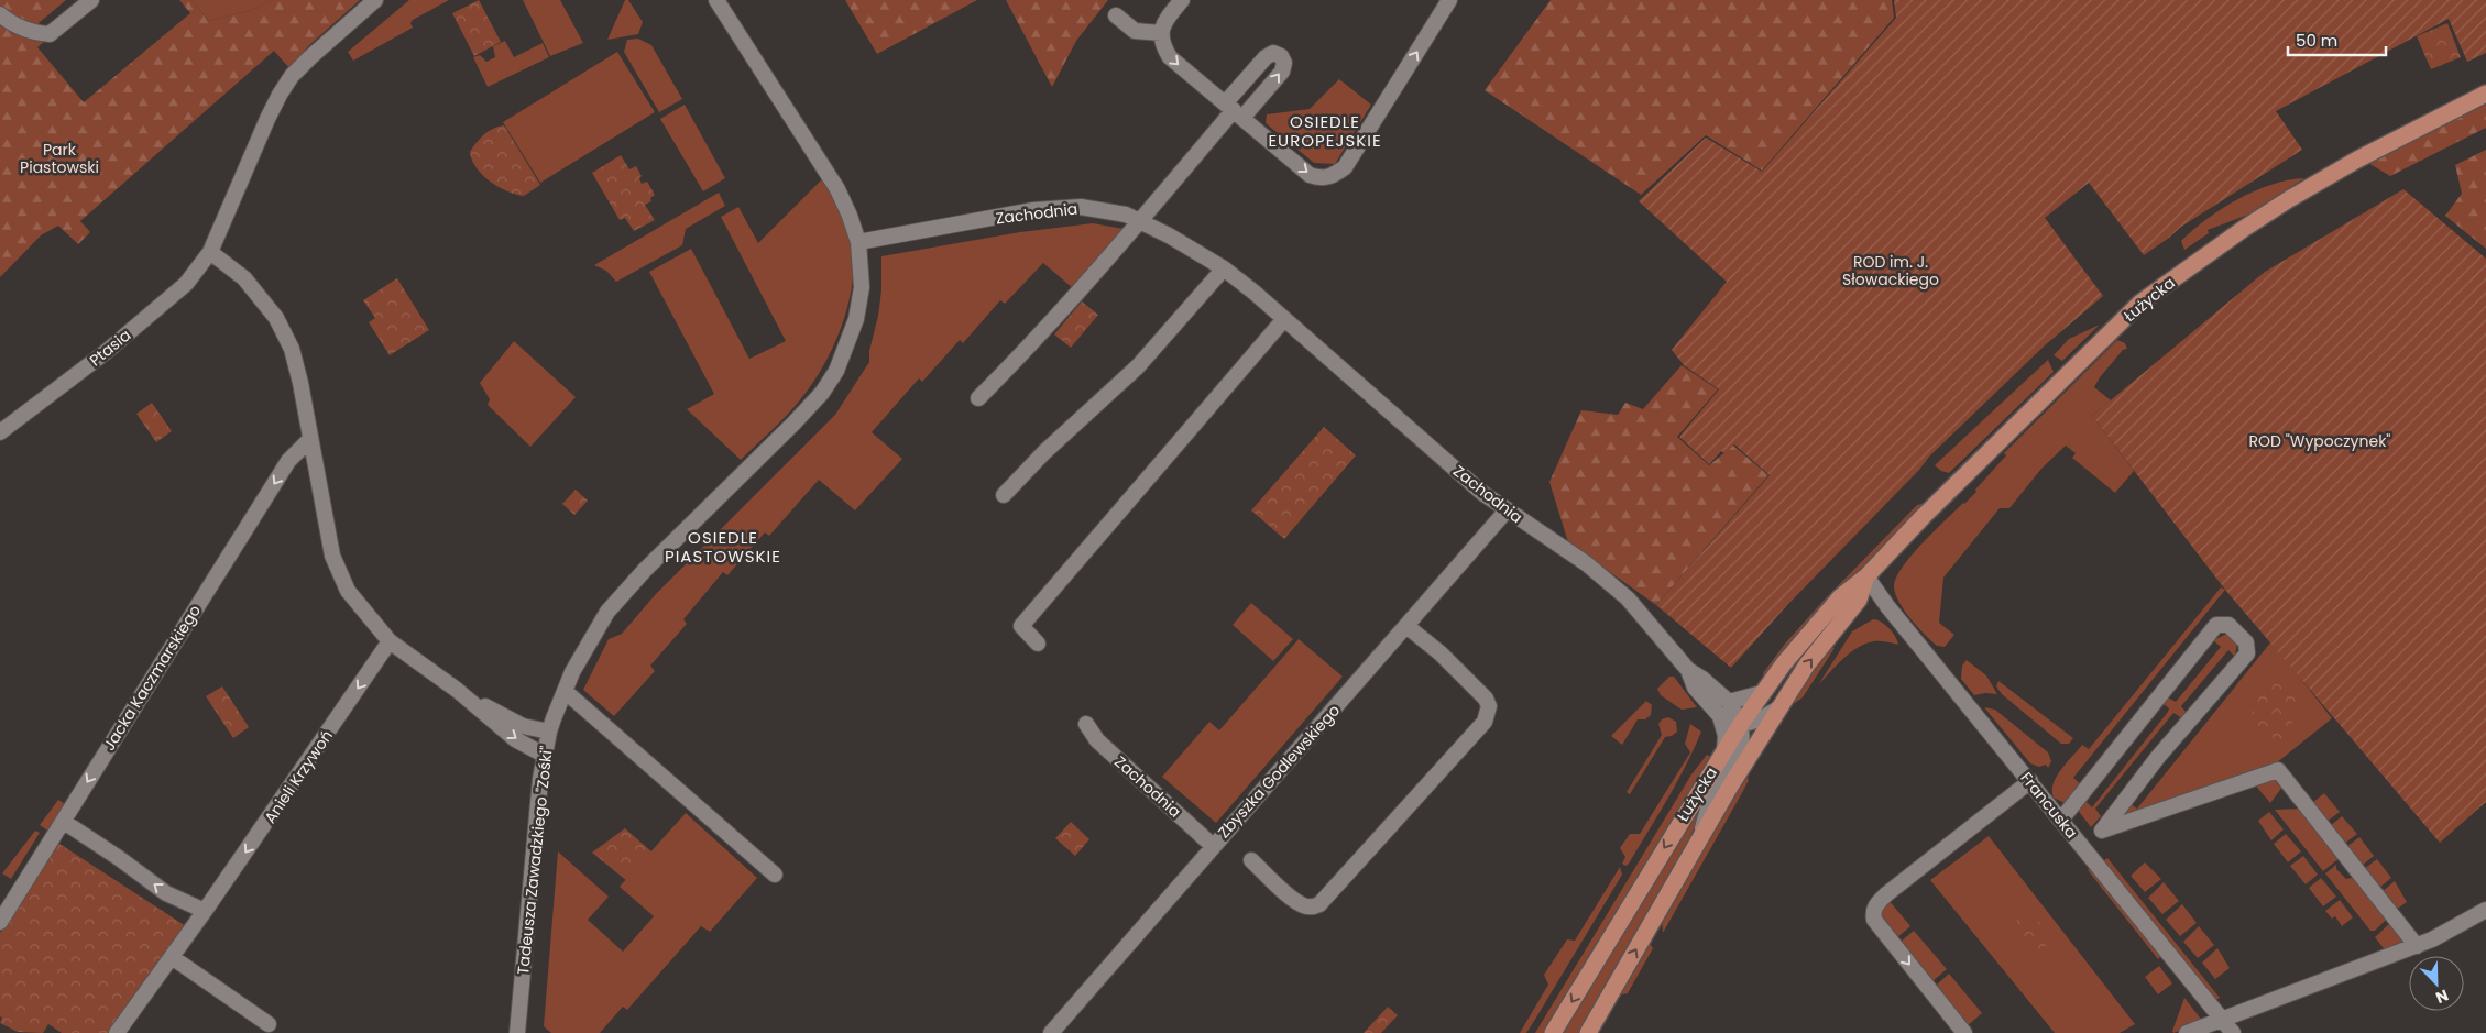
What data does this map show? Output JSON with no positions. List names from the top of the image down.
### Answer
{
  "streets": {
    "main road": ["Łużycka"],
    "street": [
      "Zachodnia",
      "Ptasia",
      "Jacka Kaczmarskiego",
      "Zbyszka Godlewskiego",
      "Anieli Krzywoń",
      "Francuska",
      "Tadeusza Zawadzkiego \"Zośki\""
    ]
  },
  "crossings": [
    ["Zachodnia", "Zbyszka Godlewskiego"],
    ["Zachodnia", "Tadeusza Zawadzkiego \"Zośki\""],
    ["Łużycka", "Francuska"]
  ],
  "one_way": ["Jacka Kaczmarskiego", "Anieli Krzywoń"],
  "districts": ["OSIEDLE EUROPEJSKIE", "OSIEDLE PIASTOWSKIE"],
  "parks": ["Park Piastowski", "ROD im. J. Słowackiego", "ROD \"Wypoczynek\""],
  "scale_bar": "50 m",
  "north": "bottom right"
}
